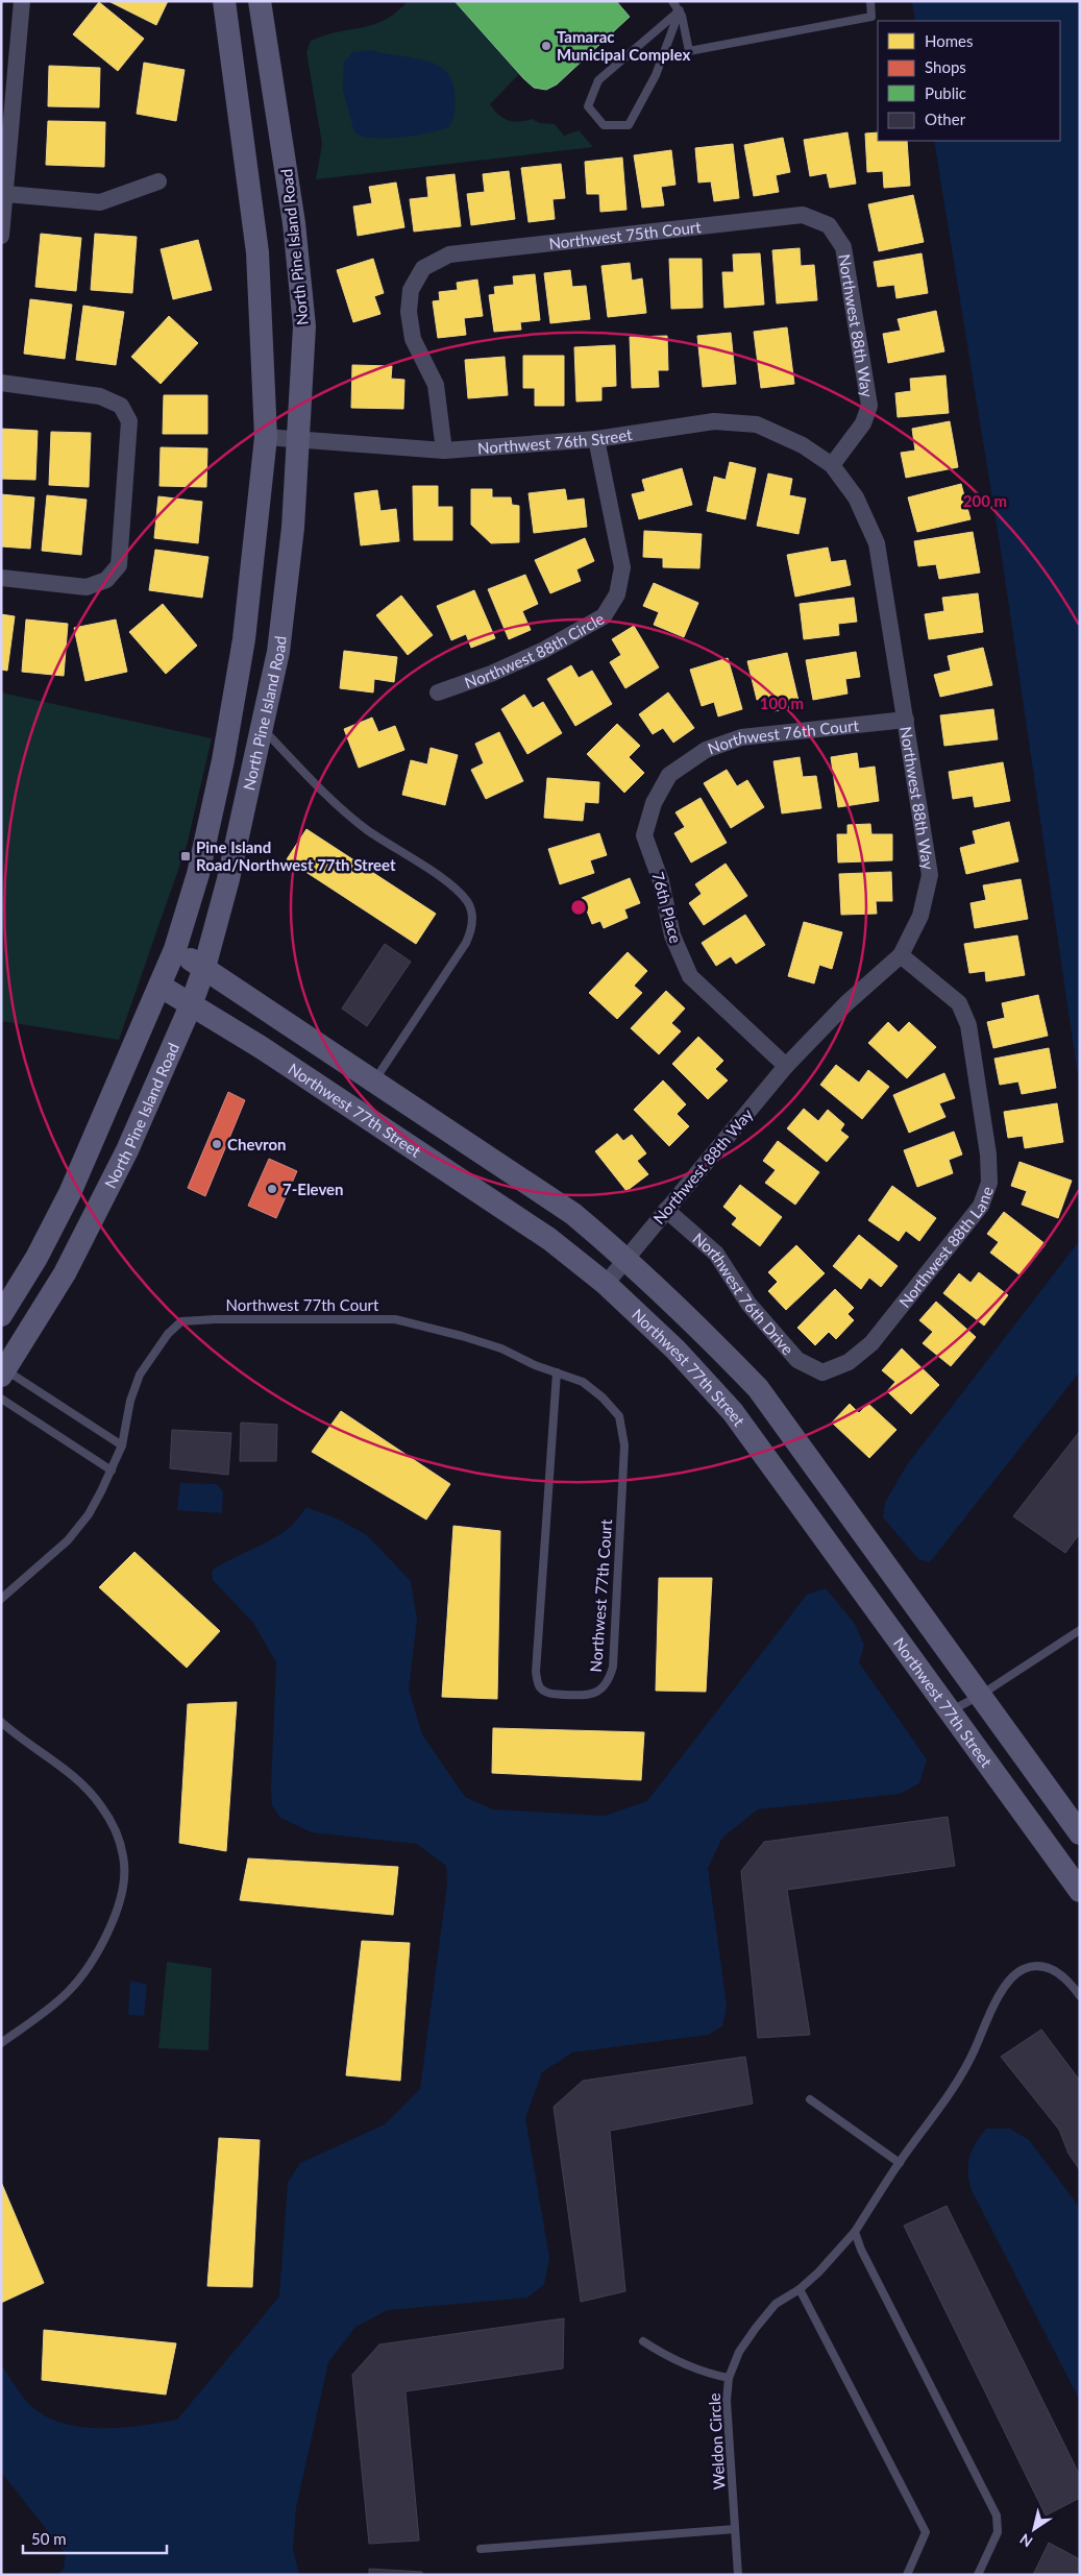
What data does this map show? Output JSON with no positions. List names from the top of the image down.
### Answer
{
  "streets": {
    "main road": ["North Pine Island Road", "Northwest 77th Street"],
    "street": [
      "Northwest 75th Court",
      "Northwest 88th Way",
      "Northwest 76th Street",
      "Northwest 88th Circle",
      "Northwest 76th Court",
      "76th Place",
      "Northwest 88th Lane",
      "Northwest 76th Drive"
    ],
    "lane": ["Northwest 77th Court", "Weldon Circle"]
  },
  "crossings": [
    ["Northwest 75th Court", "Northwest 88th Way"],
    ["Northwest 75th Court", "Northwest 76th Street"],
    ["North Pine Island Road", "Northwest 76th Street"],
    ["North Pine Island Road", "Northwest 77th Street"],
    ["Northwest 88th Way", "Northwest 76th Street"],
    ["Northwest 88th Way", "Northwest 76th Court"],
    ["Northwest 88th Way", "76th Place"],
    ["Northwest 88th Way", "Northwest 77th Street"],
    ["Northwest 88th Way", "Northwest 88th Lane"],
    ["Northwest 88th Way", "Northwest 76th Drive"],
    ["Northwest 76th Street", "Northwest 88th Circle"],
    ["Northwest 76th Court", "76th Place"],
    ["Northwest 88th Lane", "Northwest 76th Drive"]
  ],
  "places": {
    "other": ["Tamarac Municipal Complex", "Chevron", "7-Eleven"],
    "transit": ["Pine Island Road/Northwest 77th Street"]
  },
  "legend": [
    "Homes",
    "Shops",
    "Public",
    "Other"
  ],
  "scale_bar": "50 m",
  "north": "bottom left",
  "rings": ["200 m", "100 m"]
}
